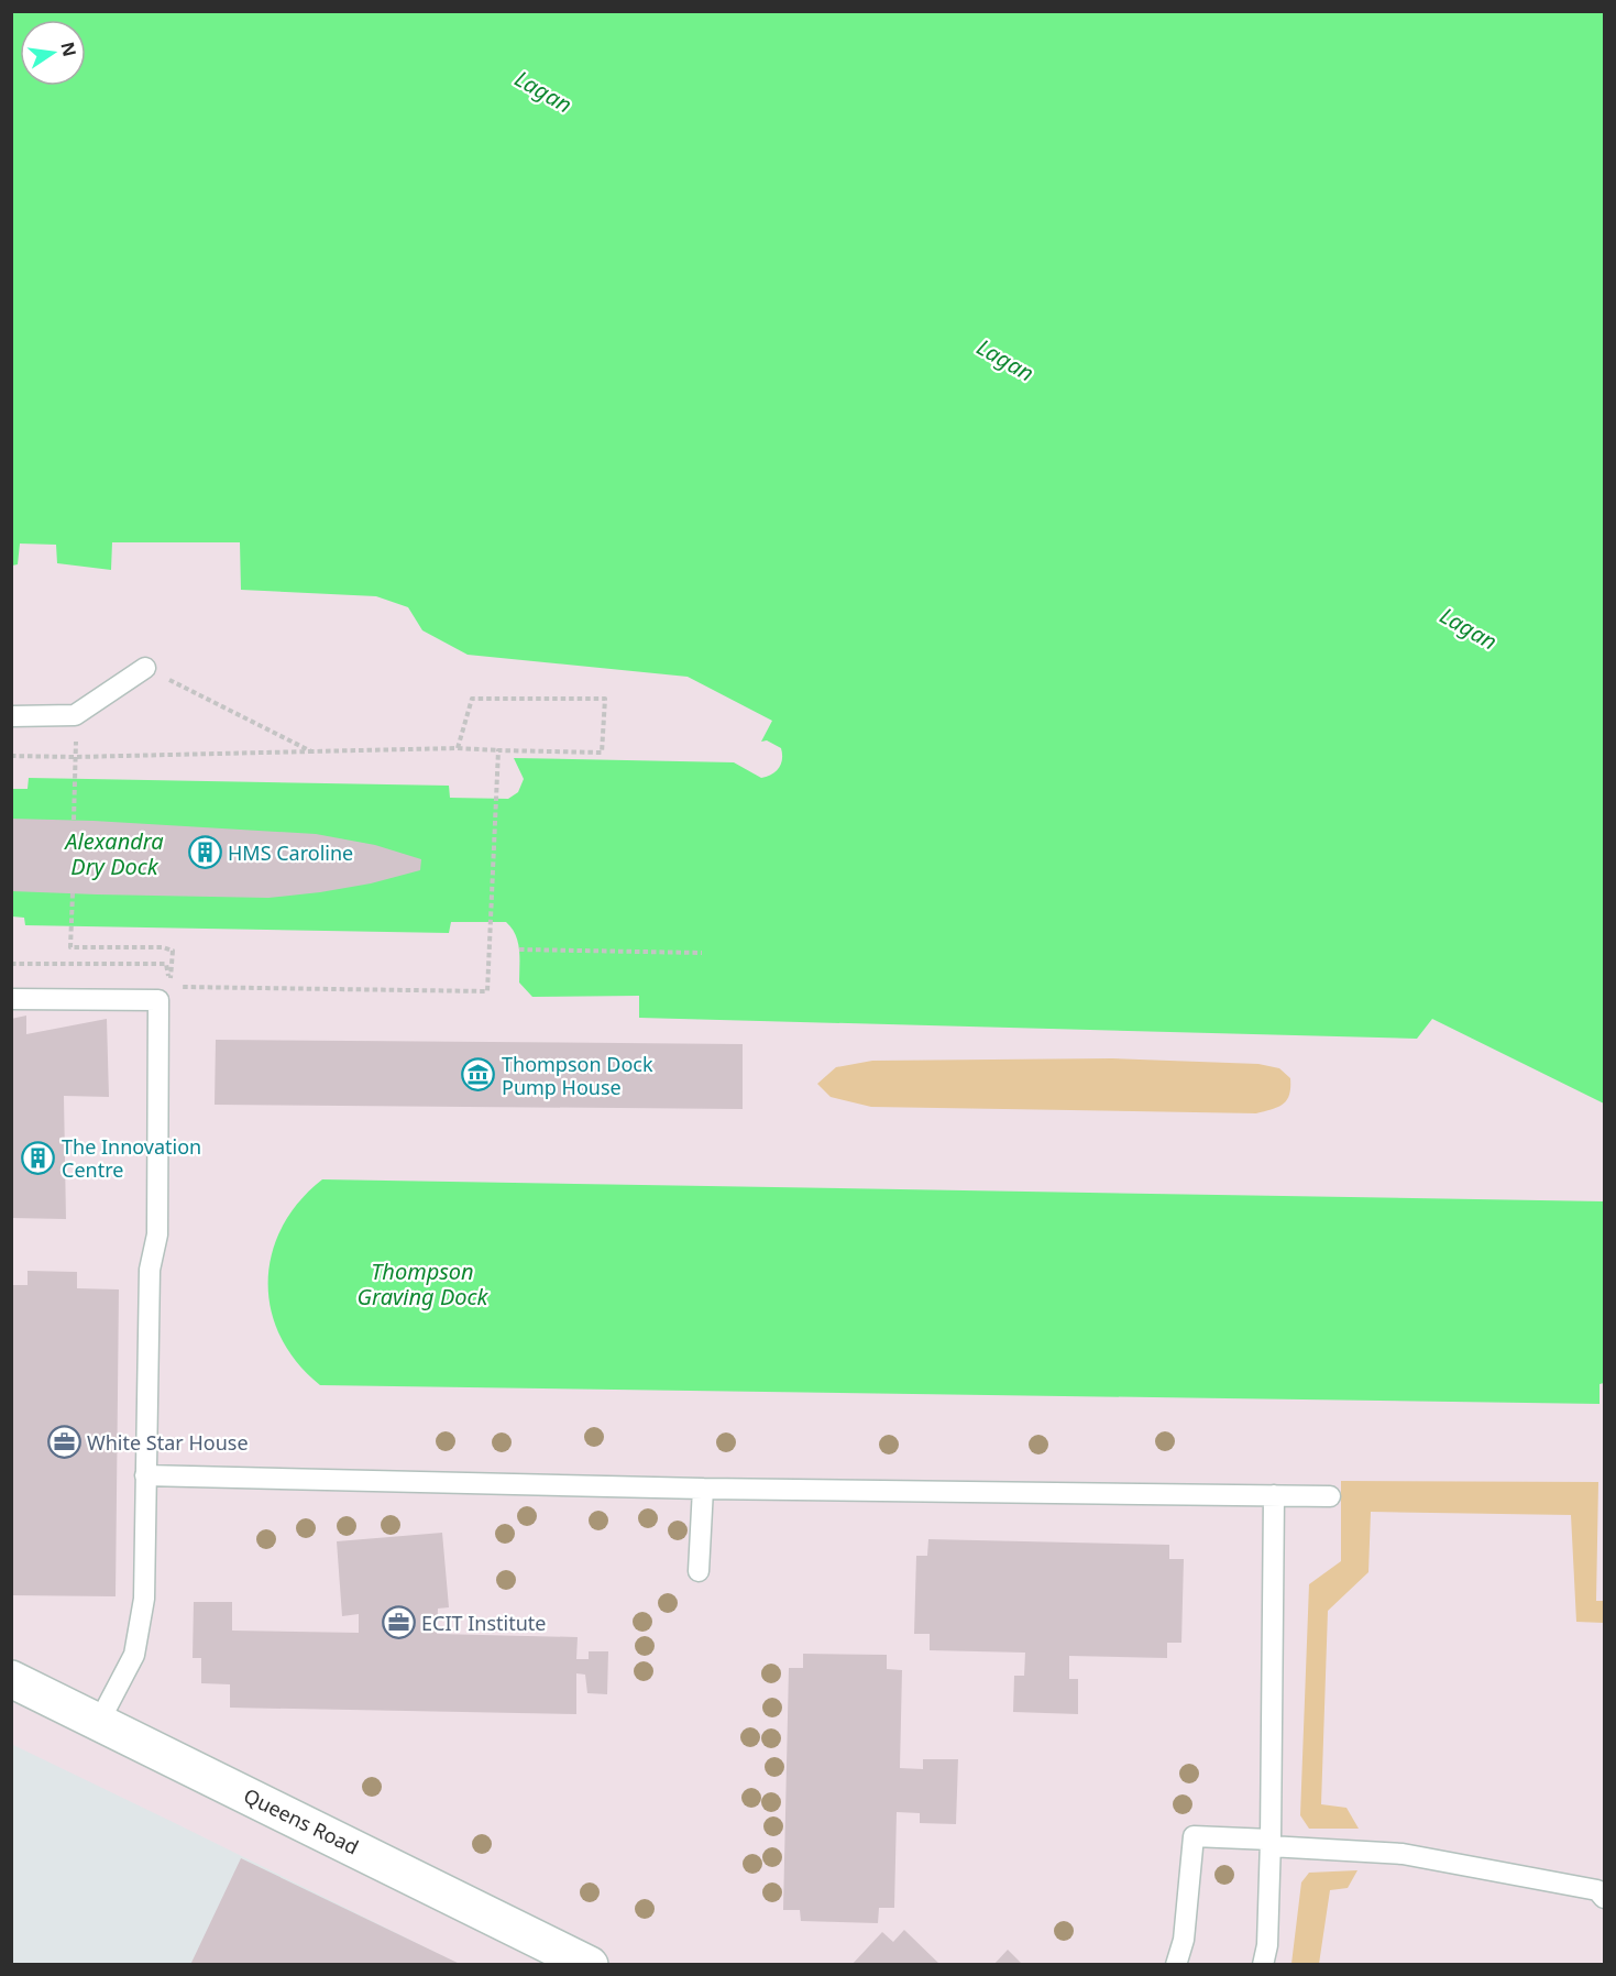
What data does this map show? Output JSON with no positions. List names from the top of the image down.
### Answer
{
  "streets": {
    "street": ["Queens Road"]
  },
  "water": ["Lagan", "Alexandra Dry Dock", "Thompson Graving Dock"],
  "places": {
    "building": ["HMS Caroline", "The Innovation Centre"],
    "museum": ["Thompson Dock Pump House"],
    "office": ["White Star House", "ECIT Institute"]
  },
  "north": "right"
}
